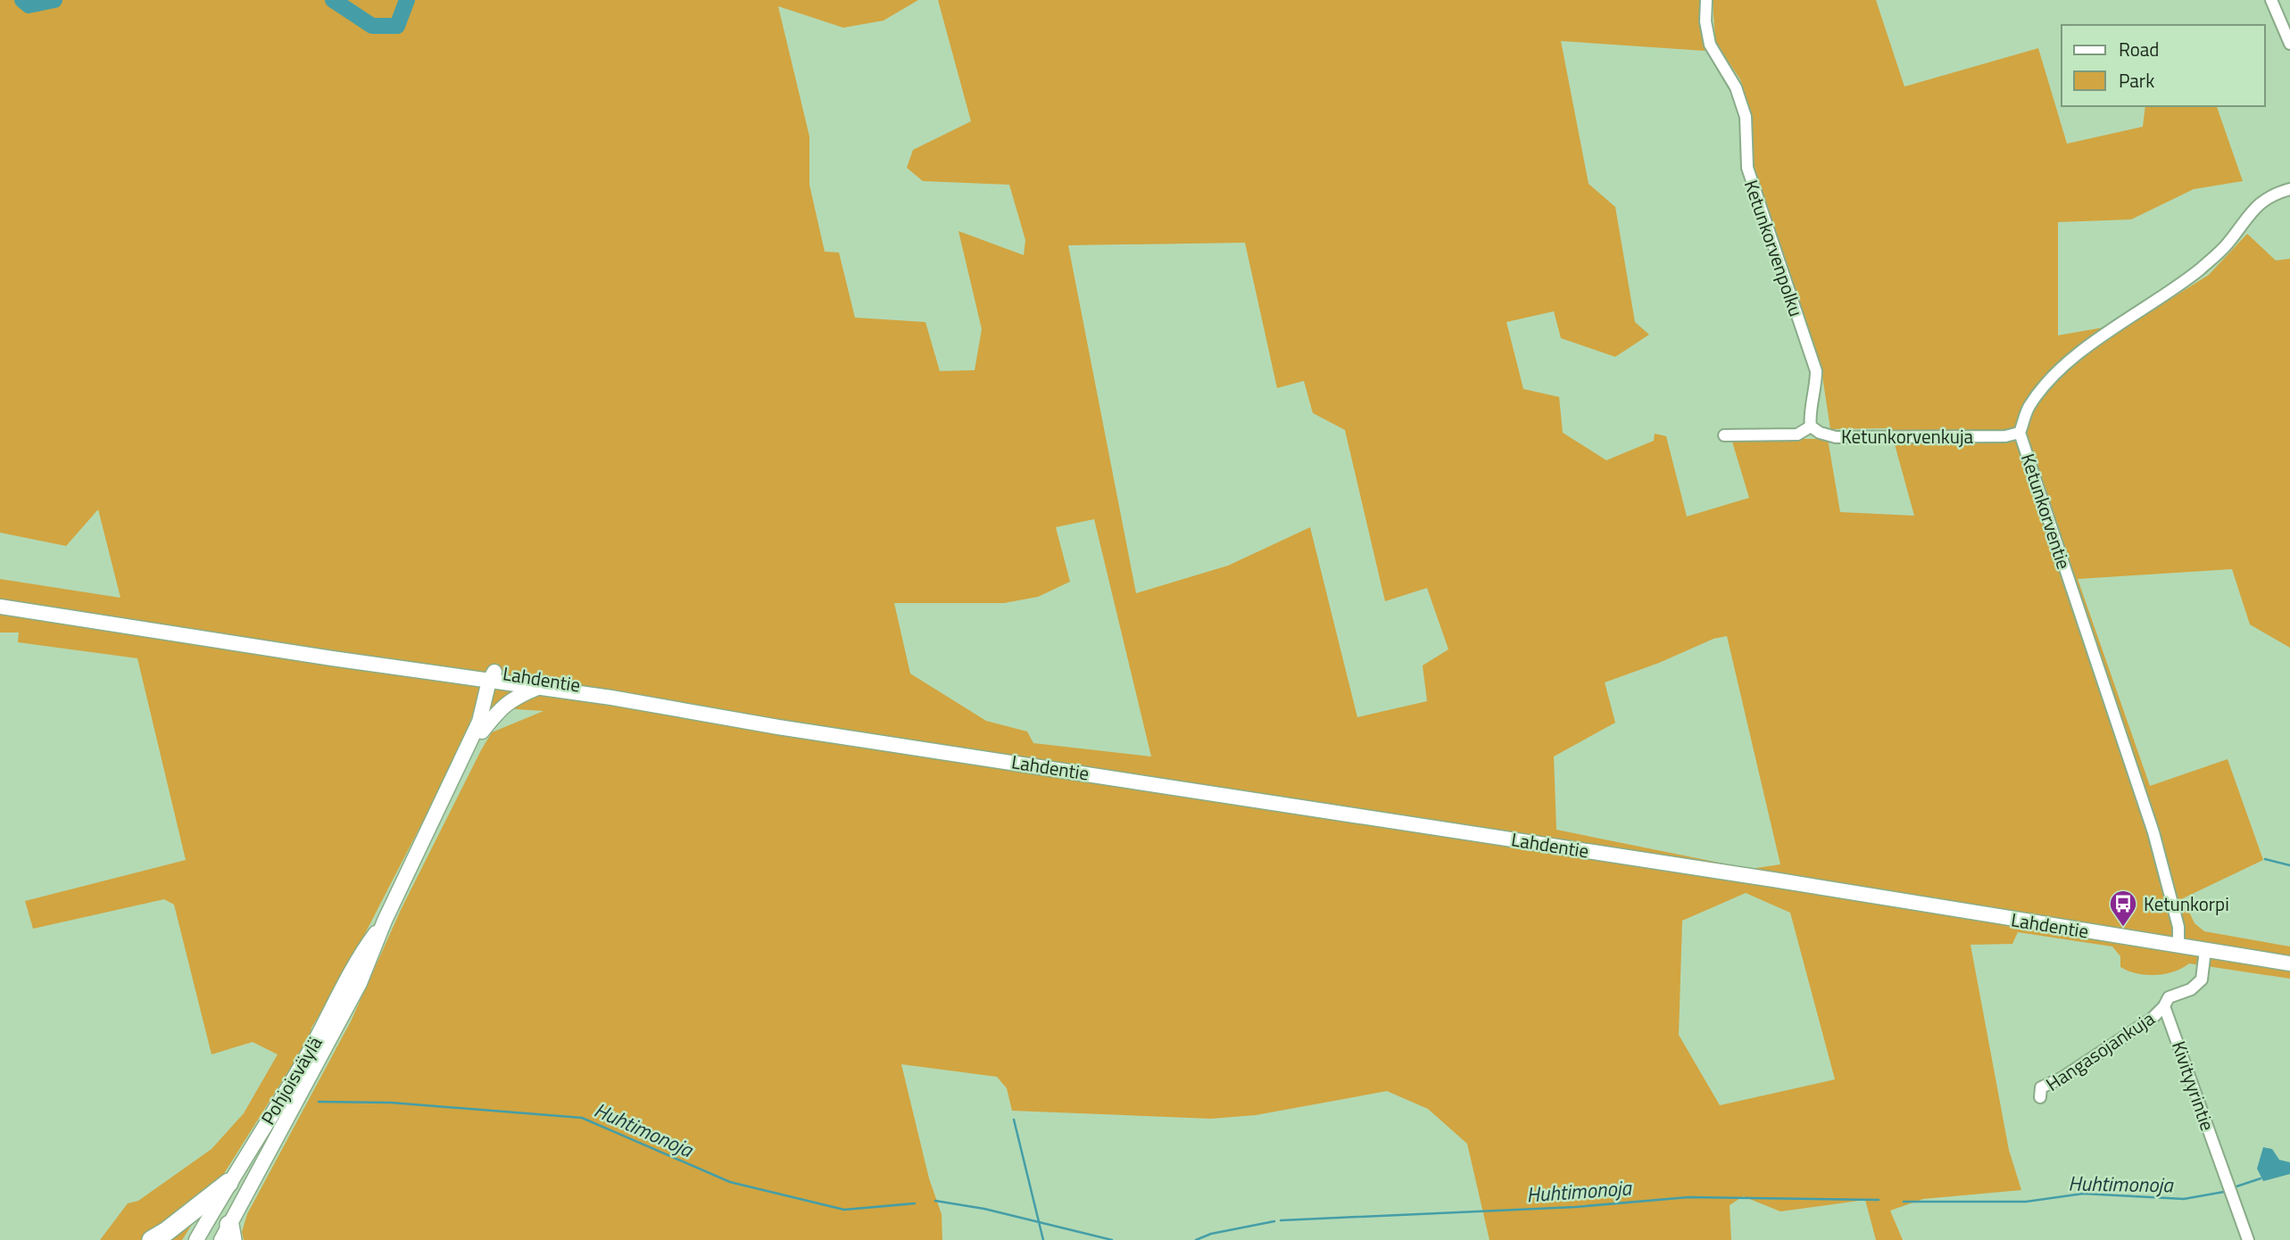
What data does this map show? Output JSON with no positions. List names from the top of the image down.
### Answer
{
  "streets": {
    "main road": ["Lahdentie", "Pohjoisväylä"],
    "street": [
      "Ketunkorvenpolku",
      "Ketunkorvenkuja",
      "Ketunkorventie",
      "Hangasojankuja",
      "Kivityyrintie"
    ]
  },
  "crossings": [
    ["Ketunkorvenpolku", "Ketunkorvenkuja"],
    ["Ketunkorvenkuja", "Ketunkorventie"],
    ["Ketunkorventie", "Lahdentie"],
    ["Lahdentie", "Pohjoisväylä"],
    ["Hangasojankuja", "Kivityyrintie"]
  ],
  "water": ["Huhtimonoja"],
  "places": {
    "bus stop": ["Ketunkorpi"]
  },
  "legend": ["Road", "Park"]
}
